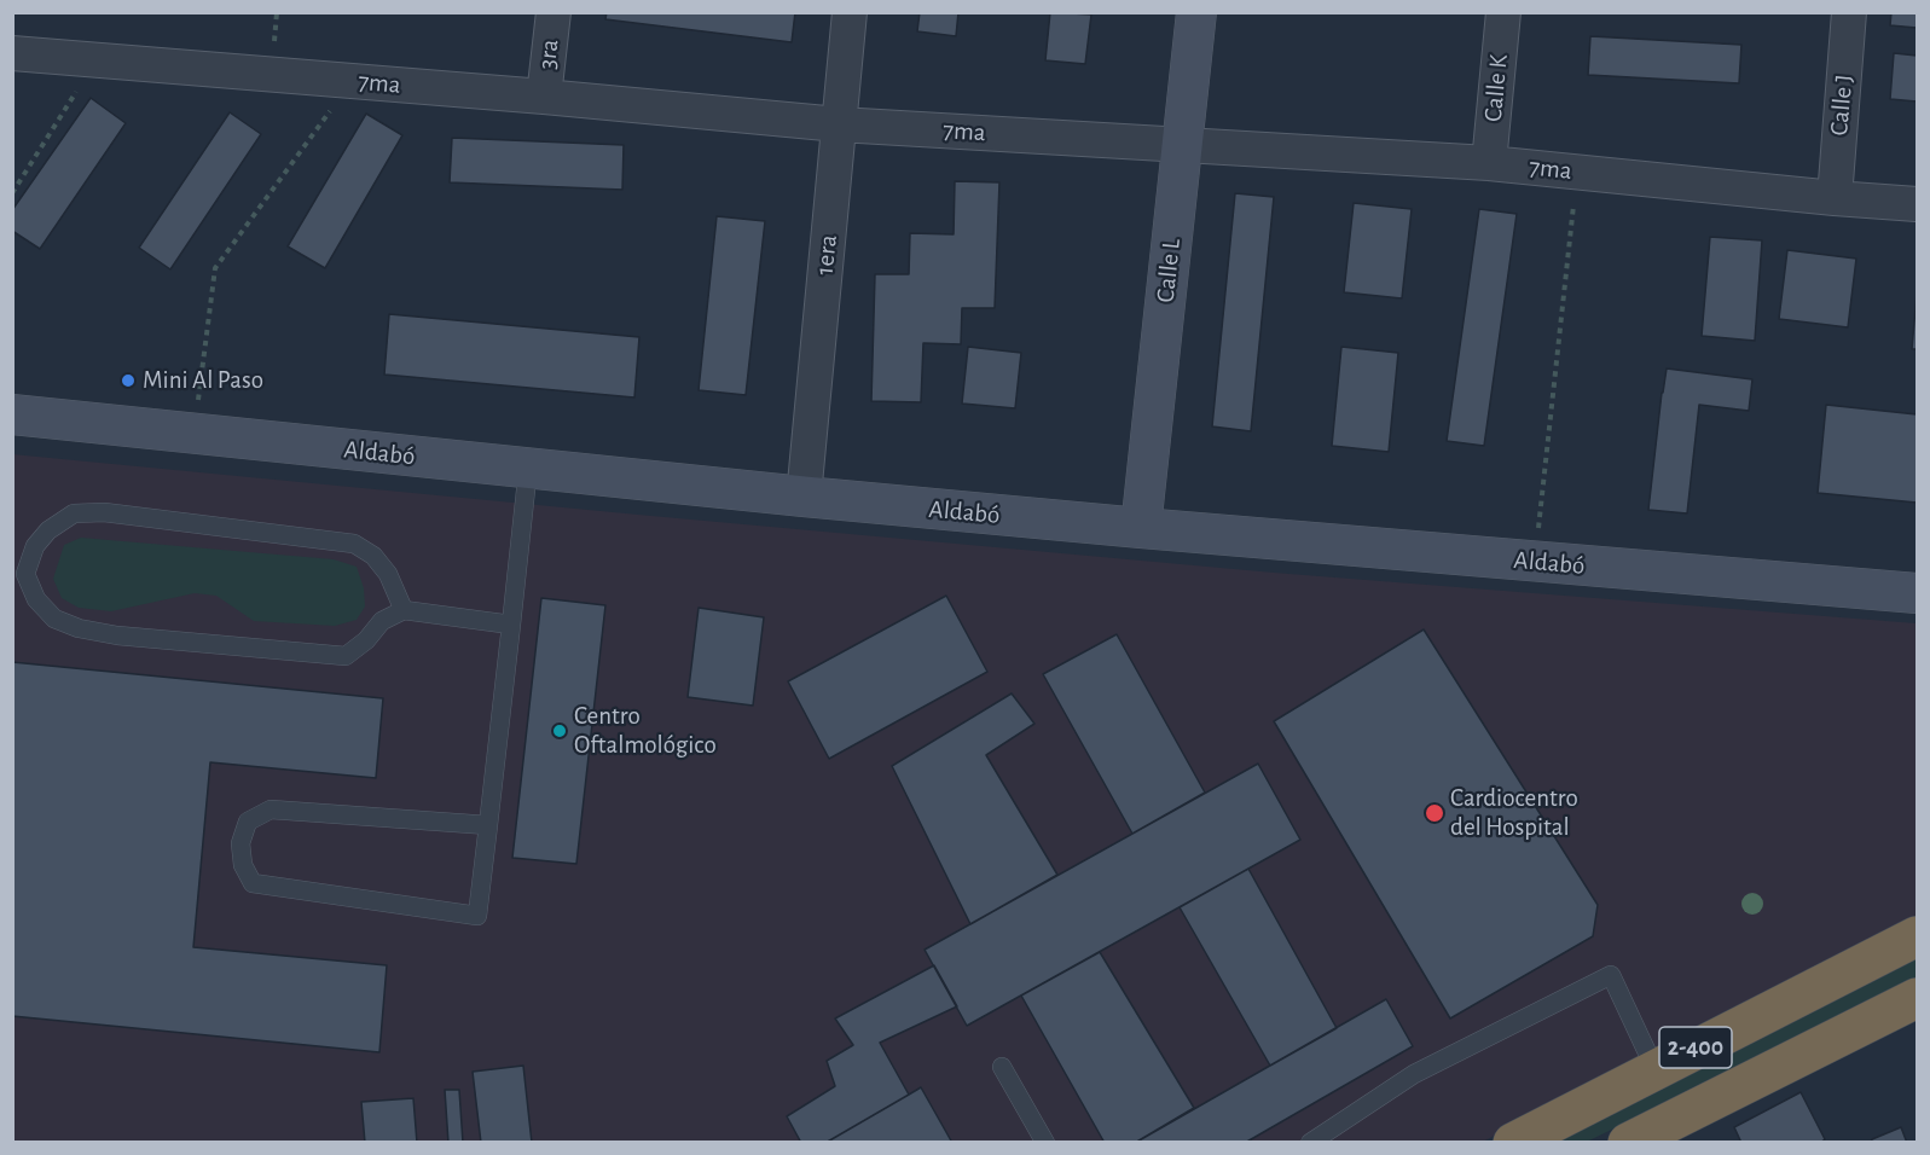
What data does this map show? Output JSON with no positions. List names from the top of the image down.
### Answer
{
  "streets": {
    "highway": ["2-400"],
    "main road": ["Calle L", "Aldabó"],
    "street": [
      "3ra",
      "7ma",
      "Calle K",
      "Calle J",
      "1era"
    ]
  },
  "crossings": [
    ["3ra", "7ma"],
    ["7ma", "Calle K"],
    ["7ma", "Calle J"],
    ["7ma", "1era"],
    ["7ma", "Calle L"],
    ["1era", "Aldabó"],
    ["Calle L", "Aldabó"]
  ],
  "places": ["Mini Al Paso", "Centro Oftalmológico", "Cardiocentro del Hospital"]
}
